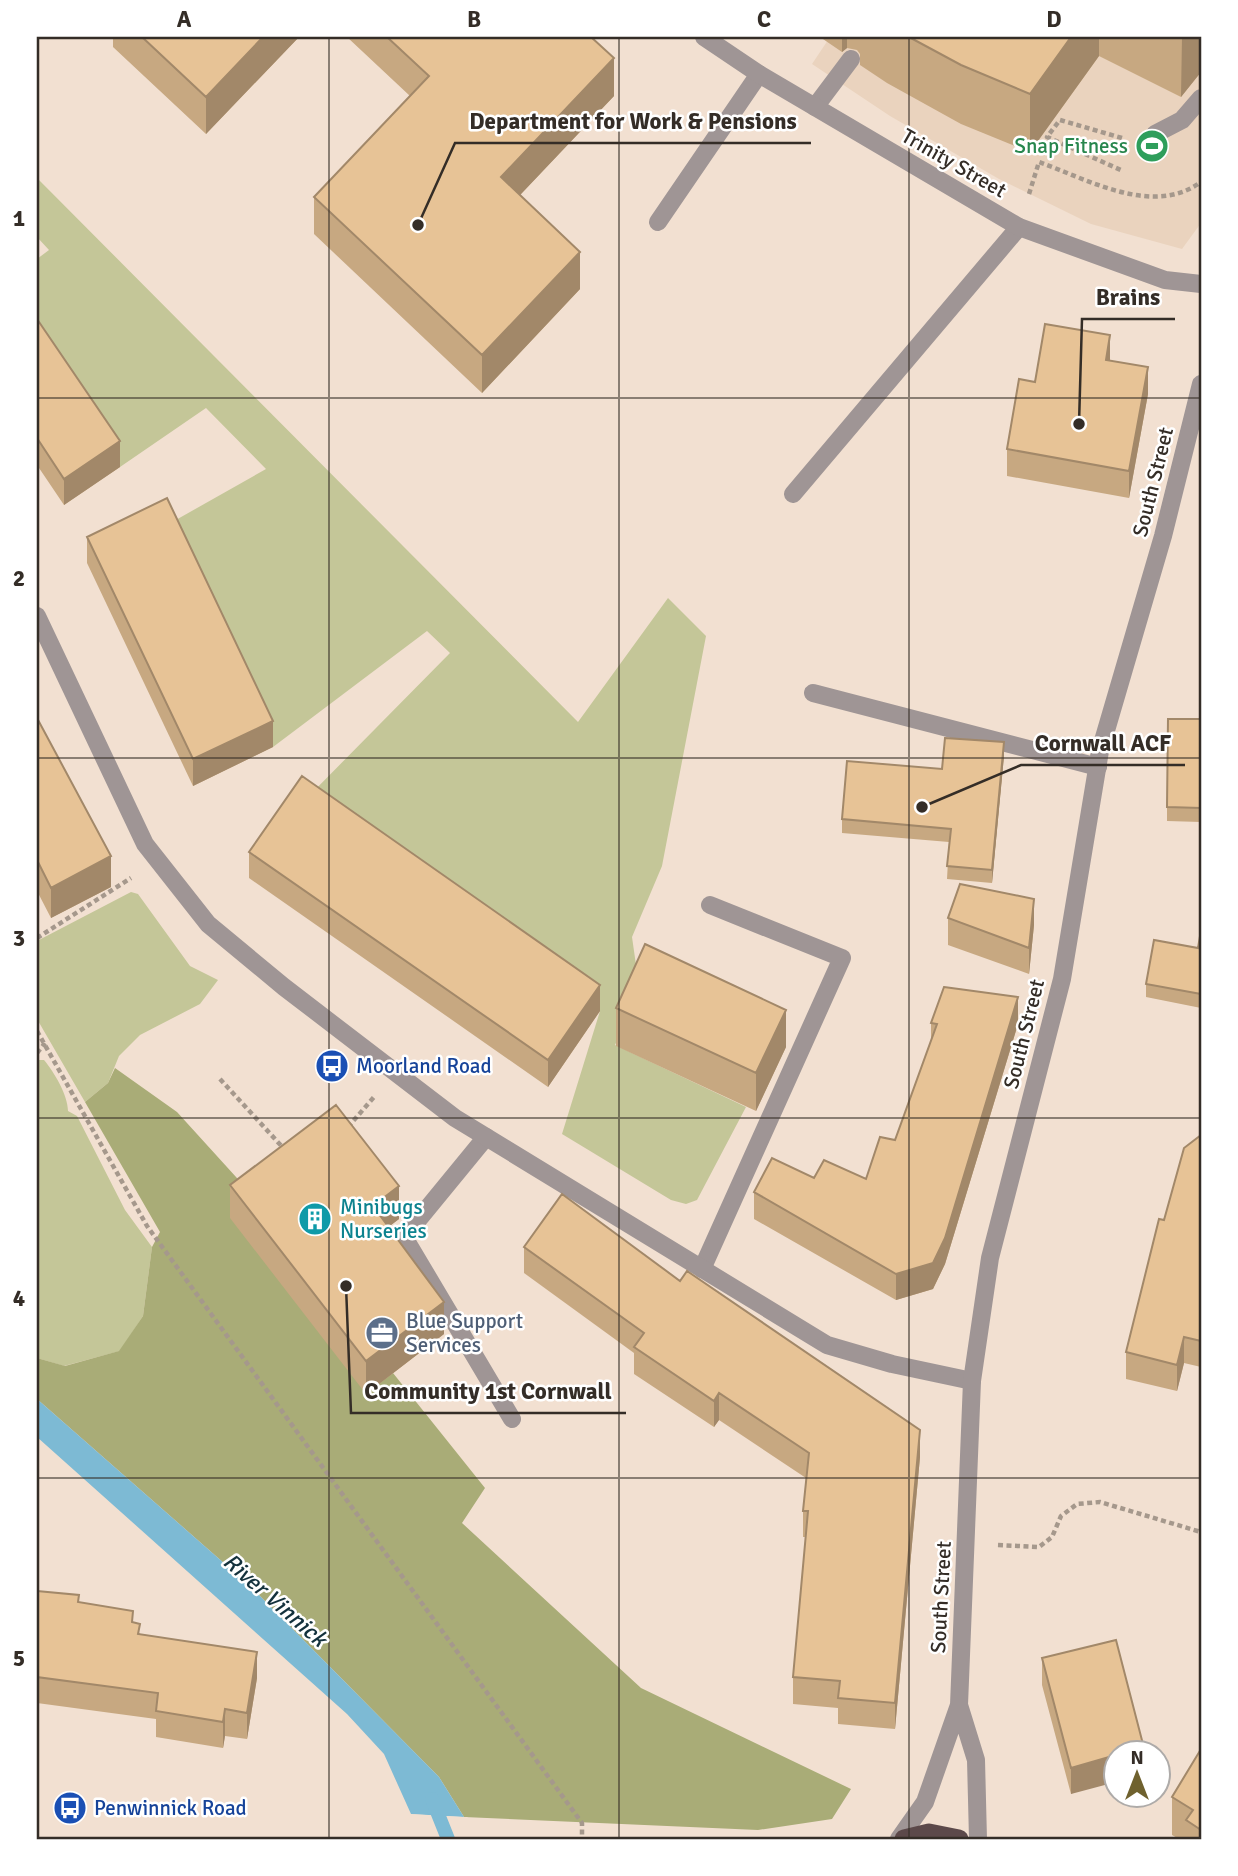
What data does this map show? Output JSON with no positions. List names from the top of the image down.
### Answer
{
  "streets": {
    "street": ["Trinity Street", "South Street"]
  },
  "water": ["River Vinnick"],
  "places": {
    "sports": ["Snap Fitness"],
    "other": [
      "Department for Work & Pensions",
      "Brains",
      "Cornwall ACF",
      "Community 1st Cornwall"
    ],
    "bus stop": ["Moorland Road", "Penwinnick Road"],
    "building": ["Minibugs Nurseries"],
    "office": ["Blue Support Services"]
  },
  "north": "top",
  "grid": {
    "columns": [
      "A",
      "B",
      "C",
      "D"
    ],
    "rows": [
      "1",
      "2",
      "3",
      "4",
      "5"
    ]
  }
}
